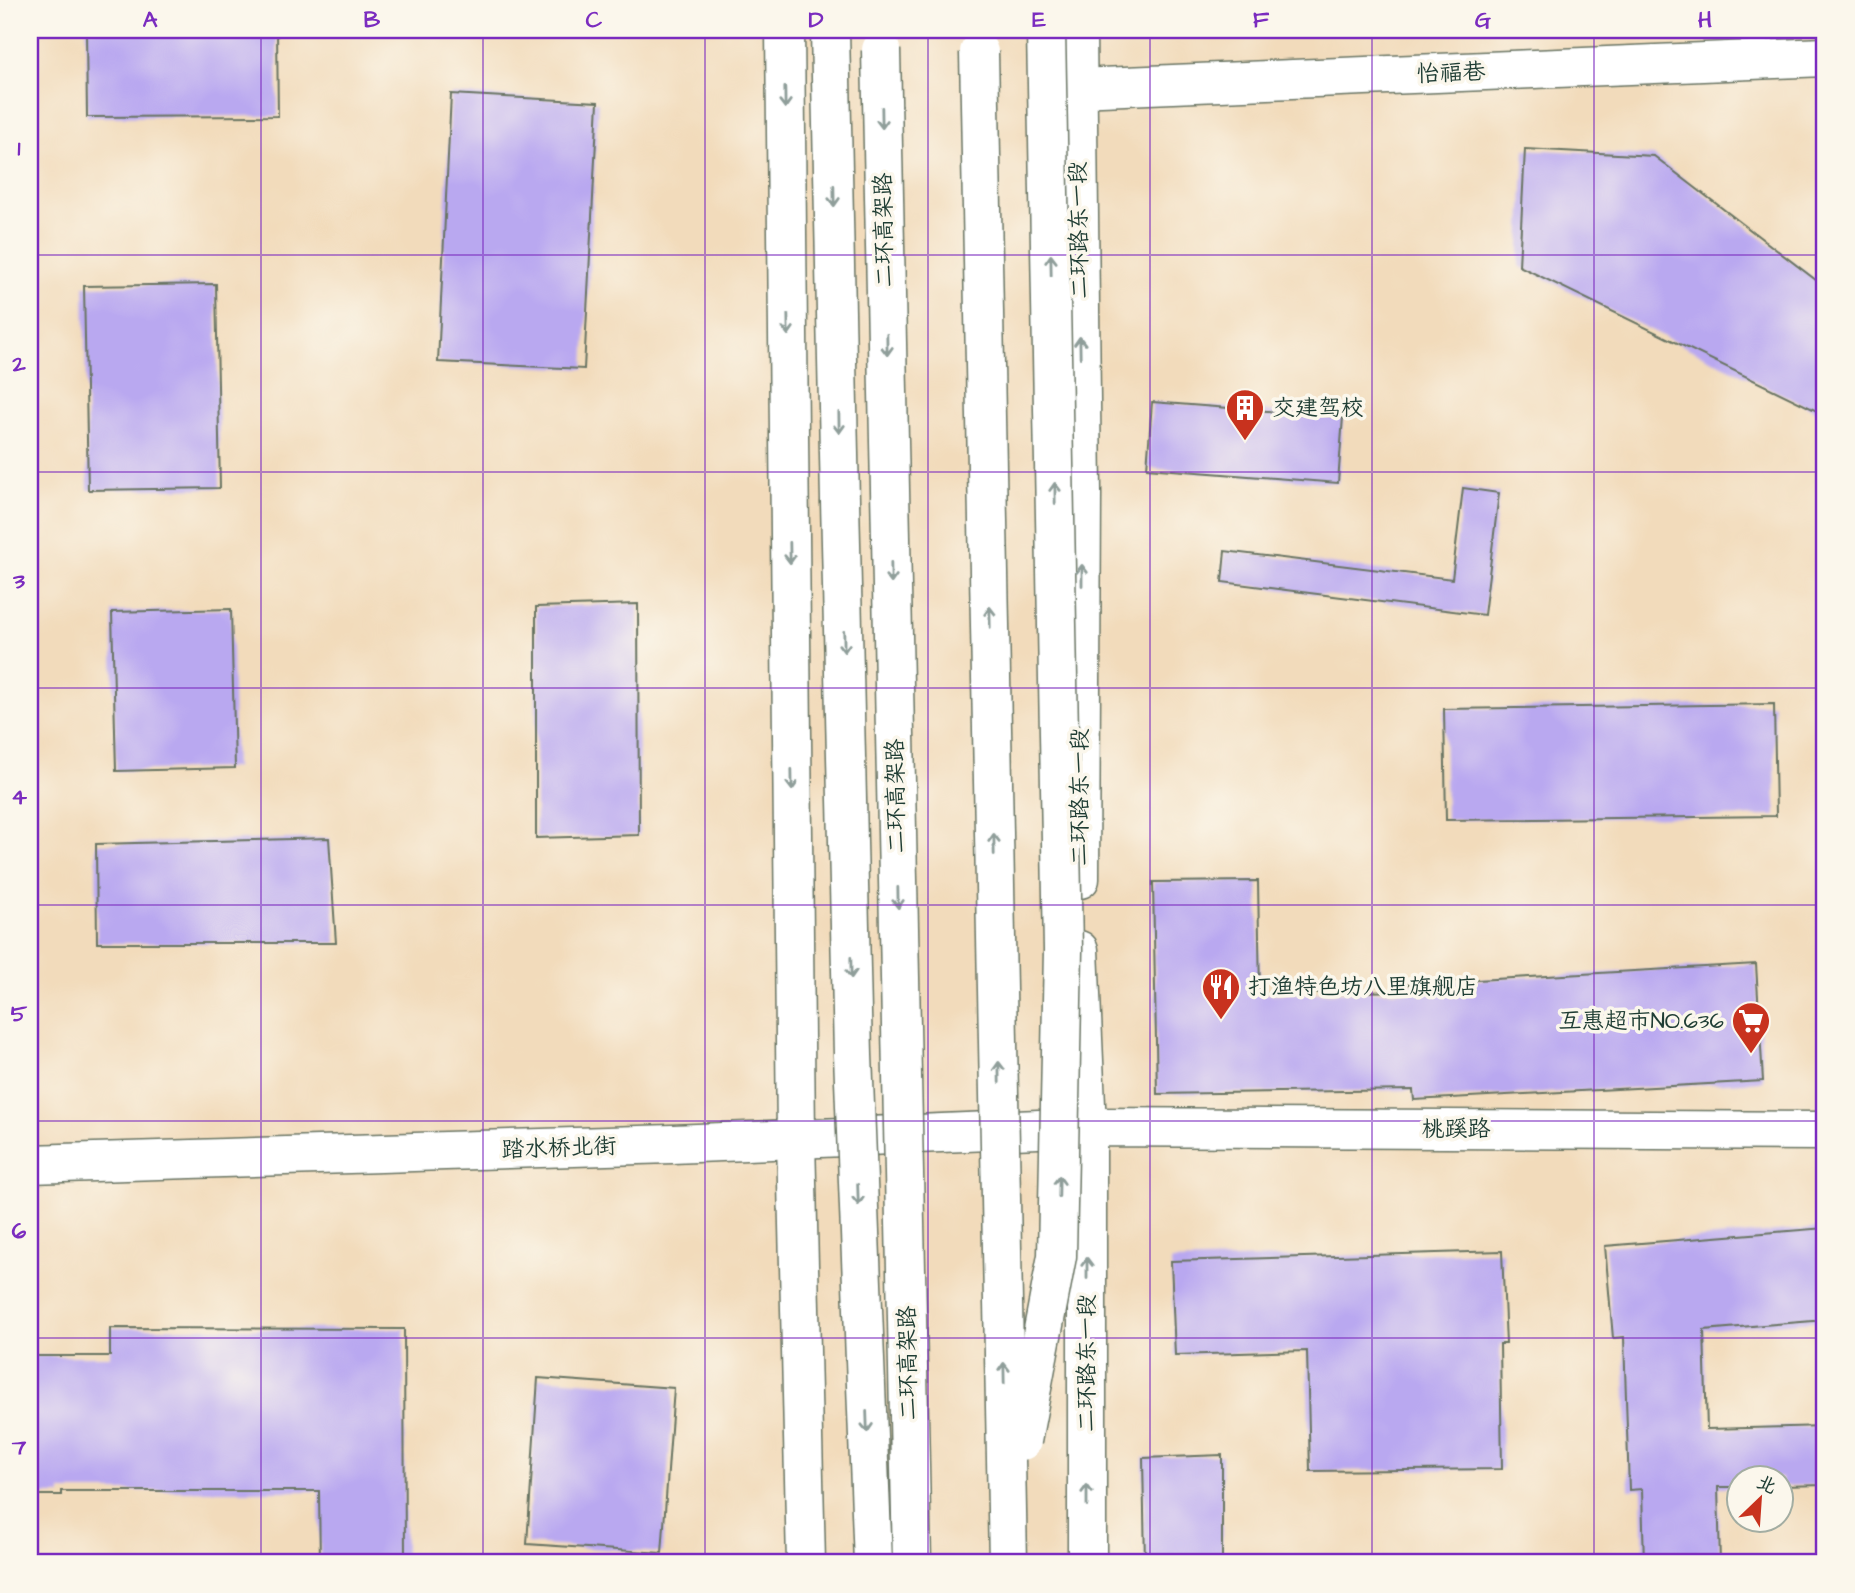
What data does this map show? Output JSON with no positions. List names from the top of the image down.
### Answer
{
  "streets": {
    "main road": [
      "怡福巷",
      "二环高架路",
      "二环路东一段",
      "桃蹊路",
      "踏水桥北街"
    ]
  },
  "crossings": [
    ["怡福巷", "二环路东一段"],
    ["二环路东一段", "桃蹊路"],
    ["二环路东一段", "踏水桥北街"],
    ["桃蹊路", "踏水桥北街"]
  ],
  "places": {
    "building": ["交建驾校"],
    "restaurant": ["打渔特色坊八里旗舰店"],
    "supermarket": ["互惠超市NO.636"]
  },
  "north": "top right",
  "grid": {
    "columns": [
      "A",
      "B",
      "C",
      "D",
      "E",
      "F",
      "G",
      "H"
    ],
    "rows": [
      "1",
      "2",
      "3",
      "4",
      "5",
      "6",
      "7"
    ]
  }
}
